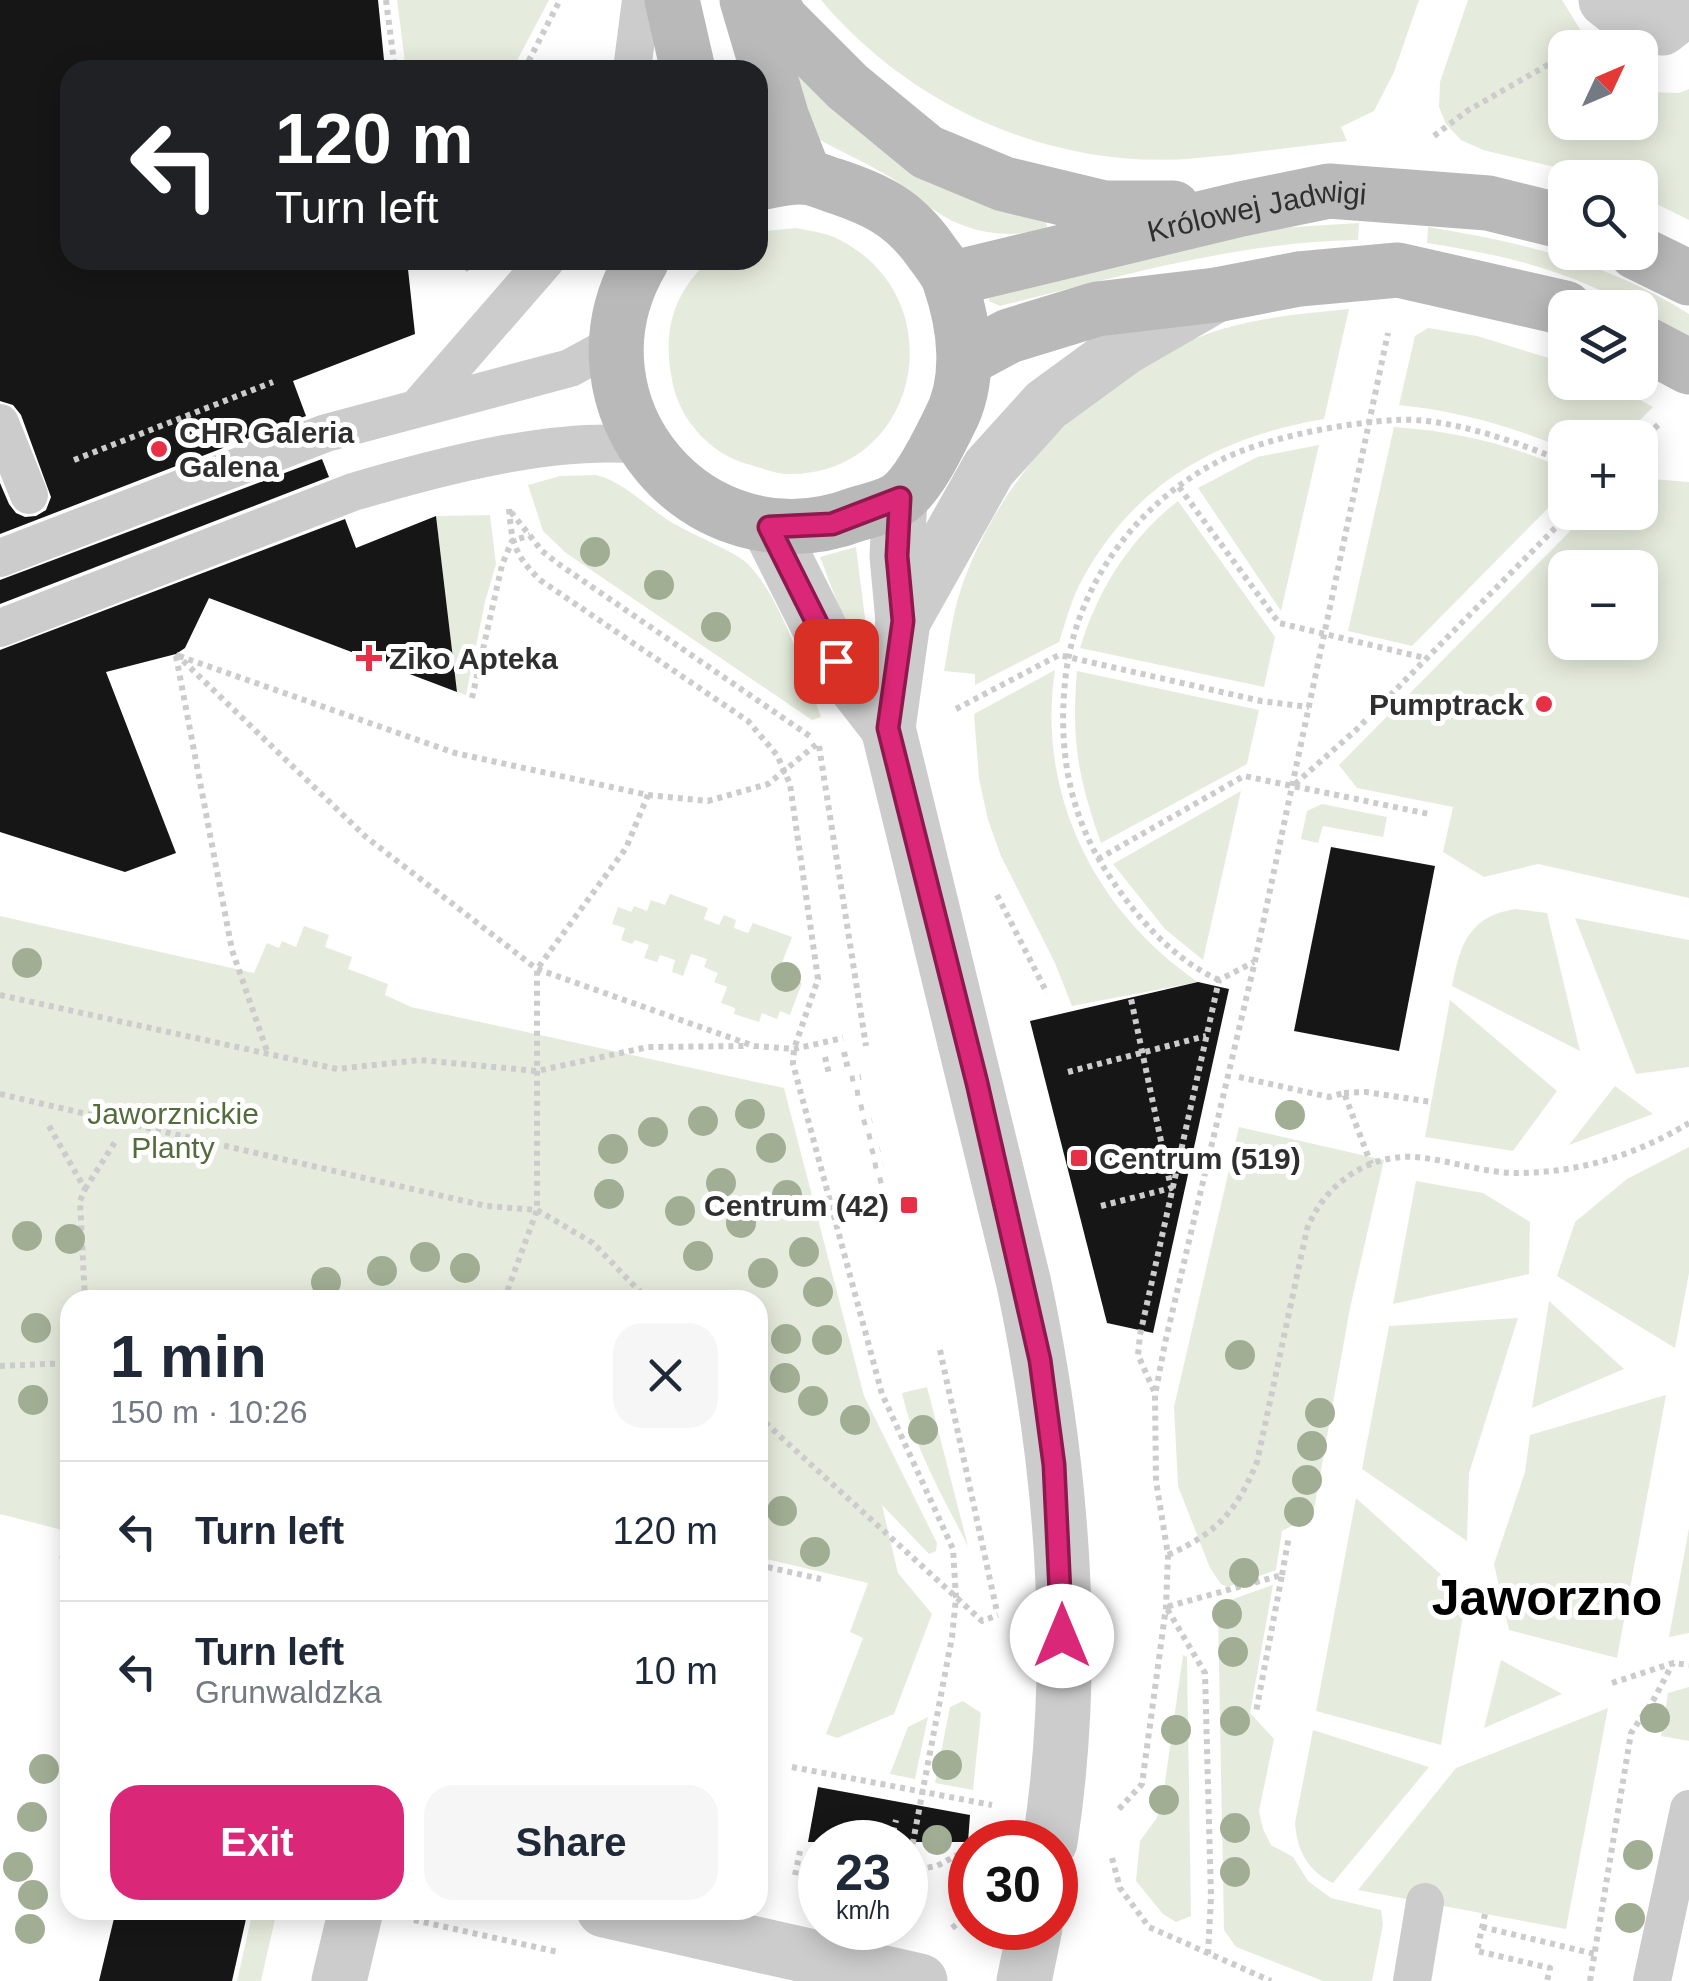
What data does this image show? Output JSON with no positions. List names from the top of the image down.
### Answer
{
  "streets": {
    "street": ["Królowej Jadwigi"]
  },
  "districts": ["Jaworzno"],
  "parks": ["Jaworznickie Planty"],
  "places": {
    "other": ["CHR Galeria Galena", "Pumptrack"],
    "health": ["Ziko Apteka"],
    "transit": ["Centrum (519)", "Centrum (42)"]
  },
  "north": "top right",
  "page": {
    "map_buttons": ["+", "−"],
    "turn": ["120 m", "Turn left"],
    "heading": ["1 min", "150 m · 10:26"],
    "list": [
      {
        "name": "Turn left",
        "value": "120 m"
      },
      {
        "name": "Turn left",
        "note": "Grunwaldzka",
        "value": "10 m"
      }
    ],
    "buttons": ["Exit", "Share"],
    "speed": "23 km/h",
    "limit": "30"
  }
}
